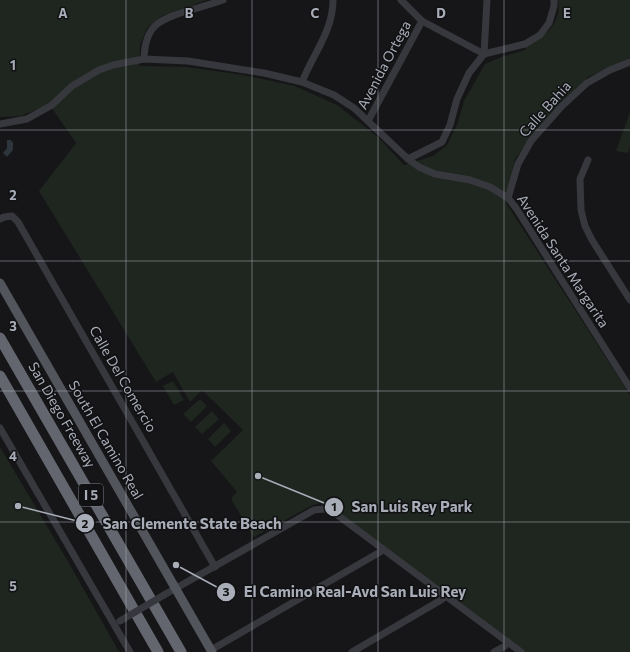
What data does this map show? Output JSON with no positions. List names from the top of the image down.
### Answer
{
  "streets": {
    "highway": ["San Diego Freeway", "I 5"],
    "main road": ["South El Camino Real"],
    "street": [
      "Avenida Ortega",
      "Calle Bahia",
      "Avenida Santa Margarita",
      "Calle Del Comercio"
    ]
  },
  "crossings": [
    ["Avenida Ortega", "Avenida Santa Margarita"],
    ["Calle Bahia", "Avenida Santa Margarita"]
  ],
  "places": ["San Luis Rey Park", "San Clemente State Beach", "El Camino Real-Avd San Luis Rey"],
  "grid": {
    "columns": [
      "A",
      "B",
      "C",
      "D",
      "E"
    ],
    "rows": [
      "1",
      "2",
      "3",
      "4",
      "5"
    ]
  }
}
